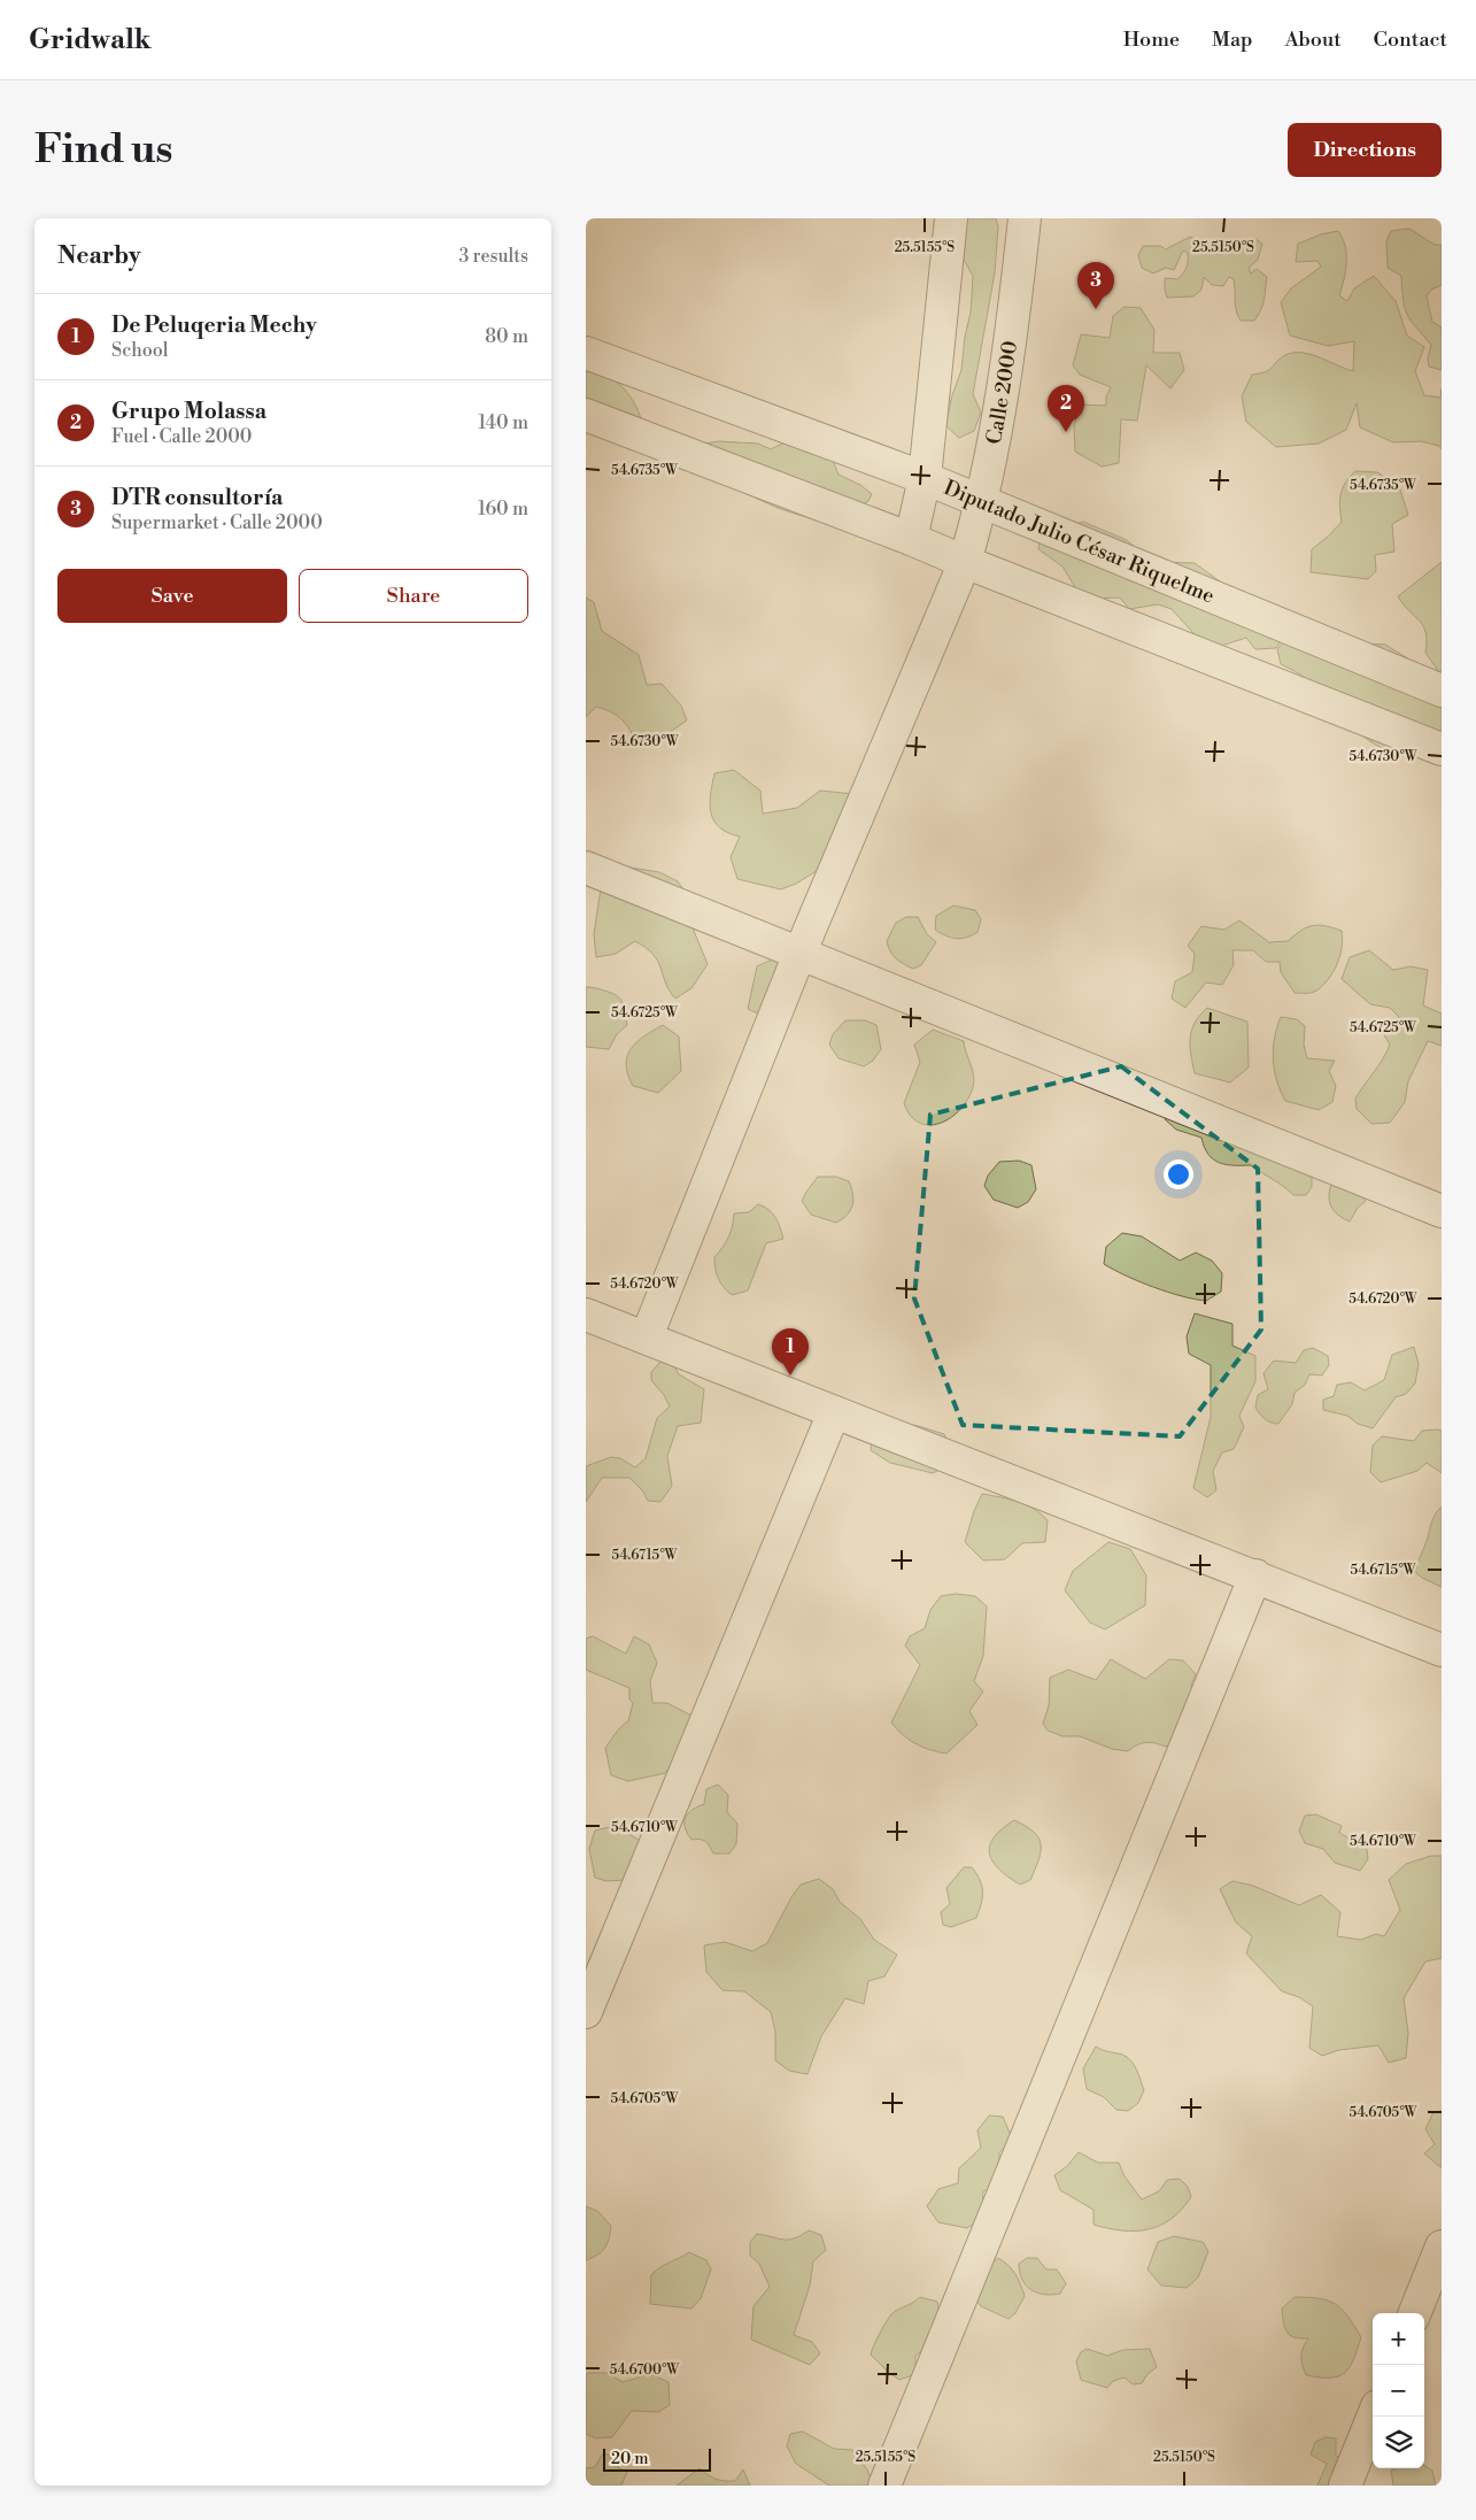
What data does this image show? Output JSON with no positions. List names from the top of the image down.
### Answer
{
  "streets": {
    "street": ["Calle 2000", "Diputado Julio César Riquelme"]
  },
  "crossings": [
    ["Calle 2000", "Diputado Julio César Riquelme"]
  ],
  "scale_bar": "20 m",
  "page": {
    "header": "Gridwalk",
    "nav": [
      "Home",
      "Map",
      "About",
      "Contact"
    ],
    "buttons": [
      "Directions",
      ["Save", "Share"]
    ],
    "title": "Find us",
    "heading": ["Nearby", "3 results"],
    "pins": ["3", "2", "1"],
    "list": [
      {
        "mark": "1",
        "name": "De Peluqeria Mechy",
        "note": "School",
        "value": "80 m"
      },
      {
        "mark": "2",
        "name": "Grupo Molassa",
        "note": "Fuel · Calle 2000",
        "value": "140 m"
      },
      {
        "mark": "3",
        "name": "DTR consultoría",
        "note": "Supermarket · Calle 2000",
        "value": "160 m"
      }
    ],
    "map_buttons": ["+", "−"],
    "scale": "20 m"
  },
  "coordinates": [
    "25.5155°S",
    "25.5150°S",
    "54.6735°W",
    "54.6730°W",
    "54.6725°W",
    "54.6720°W",
    "54.6715°W",
    "54.6710°W",
    "54.6705°W",
    "54.6700°W"
  ]
}
